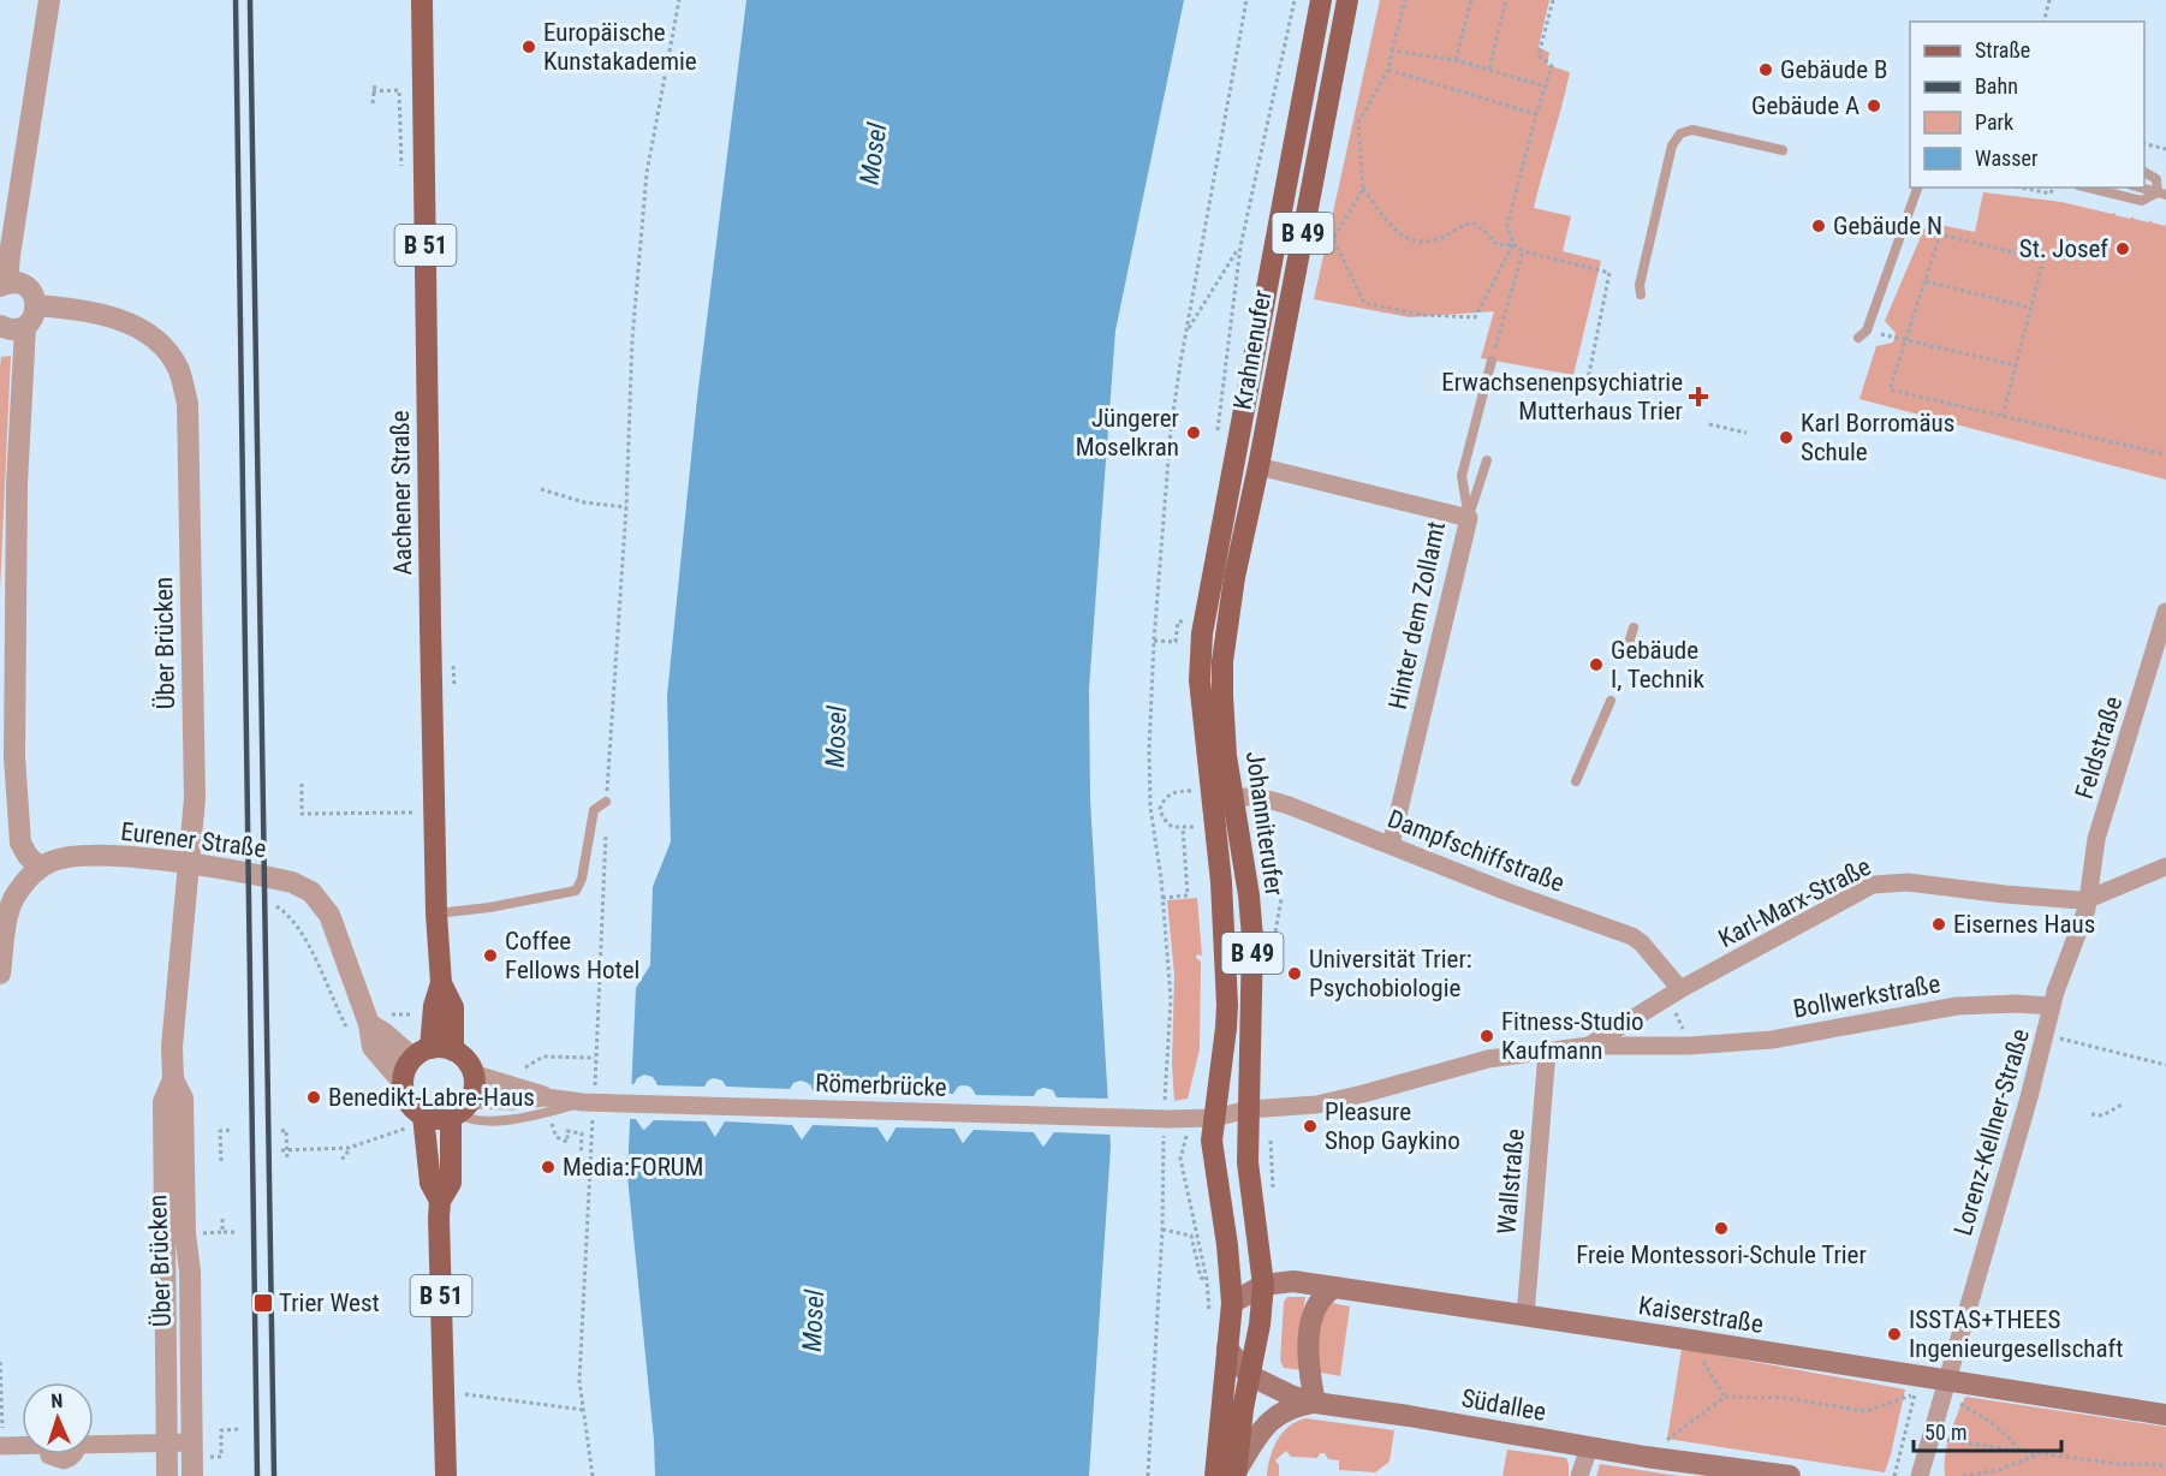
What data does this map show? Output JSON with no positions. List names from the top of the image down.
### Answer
{
  "streets": {
    "main road": [
      "B 49",
      "B 51",
      "Krahnenufer",
      "Aachener Straße",
      "Johanniterufer",
      "Kaiserstraße",
      "Südallee"
    ],
    "street": [
      "Hinter dem Zollamt",
      "Über Brücken",
      "Feldstraße",
      "Eurener Straße",
      "Dampfschiffstraße",
      "Karl-Marx-Straße",
      "Bollwerkstraße",
      "Römerbrücke",
      "Lorenz-Kellner-Straße",
      "Wallstraße"
    ]
  },
  "crossings": [
    ["B 49", "Johanniterufer"],
    ["B 49", "Südallee"],
    ["B 51", "Aachener Straße"],
    ["B 51", "Eurener Straße"],
    ["B 51", "Römerbrücke"],
    ["Krahnenufer", "Hinter dem Zollamt"],
    ["Krahnenufer", "Johanniterufer"],
    ["Aachener Straße", "Eurener Straße"],
    ["Aachener Straße", "Römerbrücke"],
    ["Hinter dem Zollamt", "Dampfschiffstraße"],
    ["Feldstraße", "Karl-Marx-Straße"],
    ["Feldstraße", "Lorenz-Kellner-Straße"],
    ["Johanniterufer", "Dampfschiffstraße"],
    ["Johanniterufer", "Karl-Marx-Straße"],
    ["Johanniterufer", "Römerbrücke"],
    ["Johanniterufer", "Kaiserstraße"],
    ["Johanniterufer", "Südallee"],
    ["Eurener Straße", "Römerbrücke"],
    ["Dampfschiffstraße", "Karl-Marx-Straße"],
    ["Karl-Marx-Straße", "Bollwerkstraße"],
    ["Karl-Marx-Straße", "Römerbrücke"],
    ["Karl-Marx-Straße", "Lorenz-Kellner-Straße"],
    ["Karl-Marx-Straße", "Wallstraße"],
    ["Bollwerkstraße", "Lorenz-Kellner-Straße"],
    ["Lorenz-Kellner-Straße", "Kaiserstraße"],
    ["Wallstraße", "Kaiserstraße"]
  ],
  "water": ["Mosel"],
  "places": {
    "other": [
      "Europäische Kunstakademie",
      "Gebäude B",
      "Gebäude A",
      "Gebäude N",
      "St. Josef",
      "Jüngerer Moselkran",
      "Karl Borromäus Schule",
      "Gebäude I, Technik",
      "Eisernes Haus",
      "Coffee Fellows Hotel",
      "Universität Trier: Psychobiologie",
      "Fitness-Studio Kaufmann",
      "Benedikt-Labre-Haus",
      "Pleasure Shop Gaykino",
      "Media:FORUM",
      "Freie Montessori-Schule Trier",
      "ISSTAS+THEES Ingenieurgesellschaft"
    ],
    "health": ["Erwachsenenpsychiatrie Mutterhaus Trier"],
    "transit": ["Trier West"]
  },
  "legend": [
    "Straße",
    "Bahn",
    "Park",
    "Wasser"
  ],
  "scale_bar": "50 m",
  "north": "top"
}
